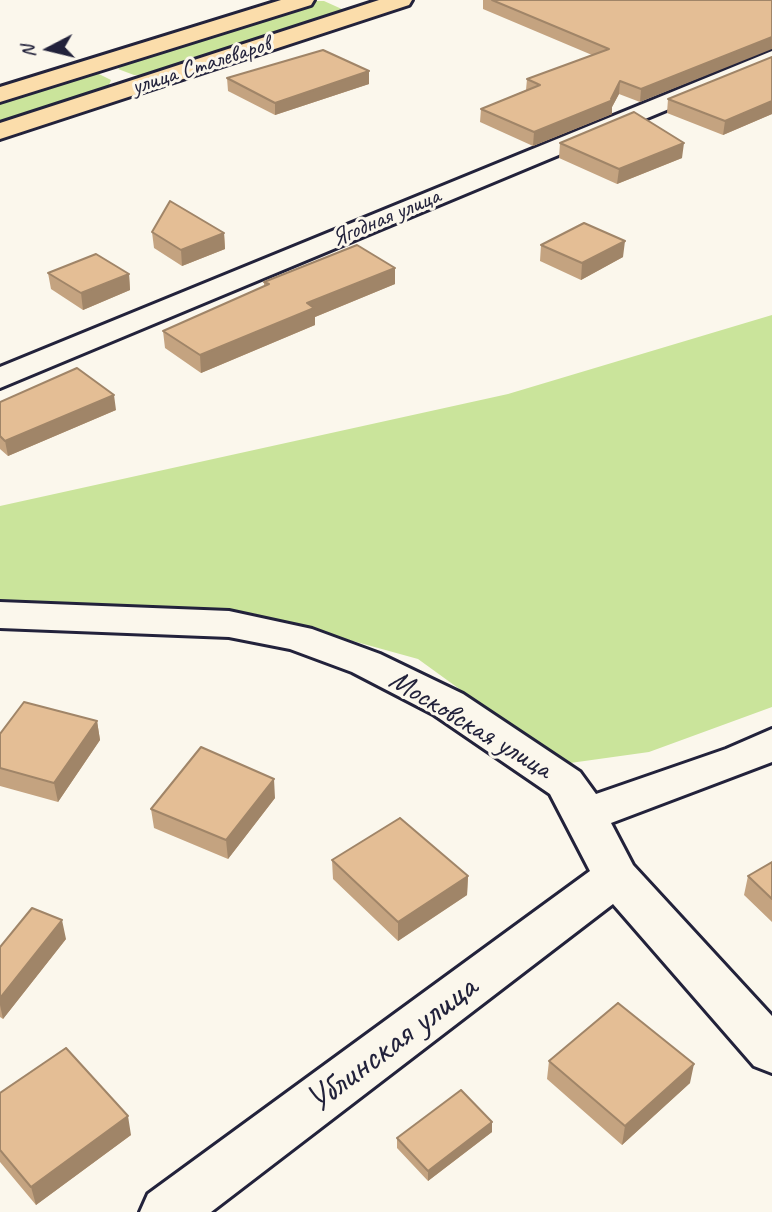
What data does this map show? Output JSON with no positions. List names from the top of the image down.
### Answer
{
  "streets": {
    "main road": ["улица Сталеваров"],
    "street": ["Ягодная улица", "Московская улица", "Ублинская улица"]
  },
  "crossings": [
    ["Московская улица", "Ублинская улица"]
  ],
  "north": "left"
}
